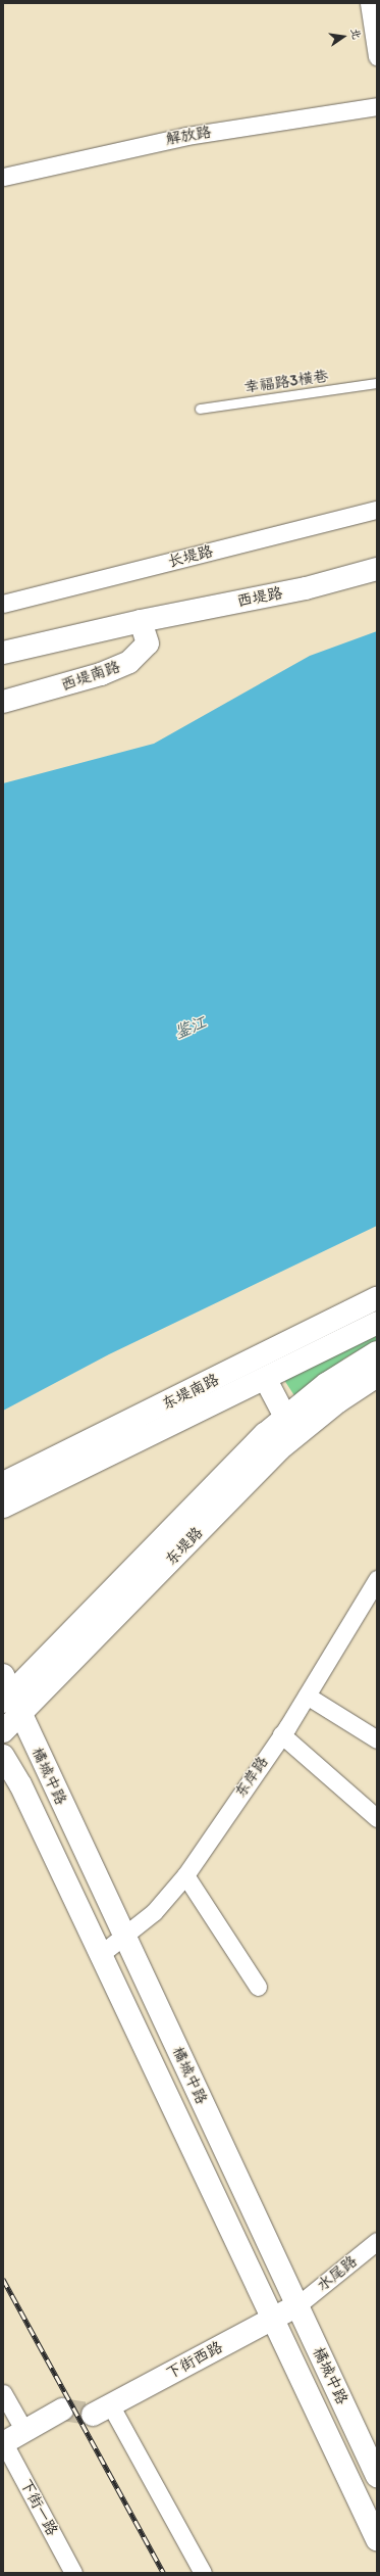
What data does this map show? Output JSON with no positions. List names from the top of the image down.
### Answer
{
  "streets": {
    "main road": [
      "西堤路",
      "西堤南路",
      "东堤南路",
      "东堤路",
      "橘城中路",
      "下街西路"
    ],
    "street": [
      "解放路",
      "长堤路",
      "东岸路",
      "水尾路",
      "下街一路"
    ],
    "lane": ["幸福路3横巷"]
  },
  "crossings": [
    ["西堤路", "西堤南路"],
    ["东堤路", "橘城中路"],
    ["橘城中路", "东岸路"],
    ["橘城中路", "水尾路"],
    ["橘城中路", "下街西路"],
    ["水尾路", "下街西路"]
  ],
  "water": ["鉴江"],
  "north": "right"
}
